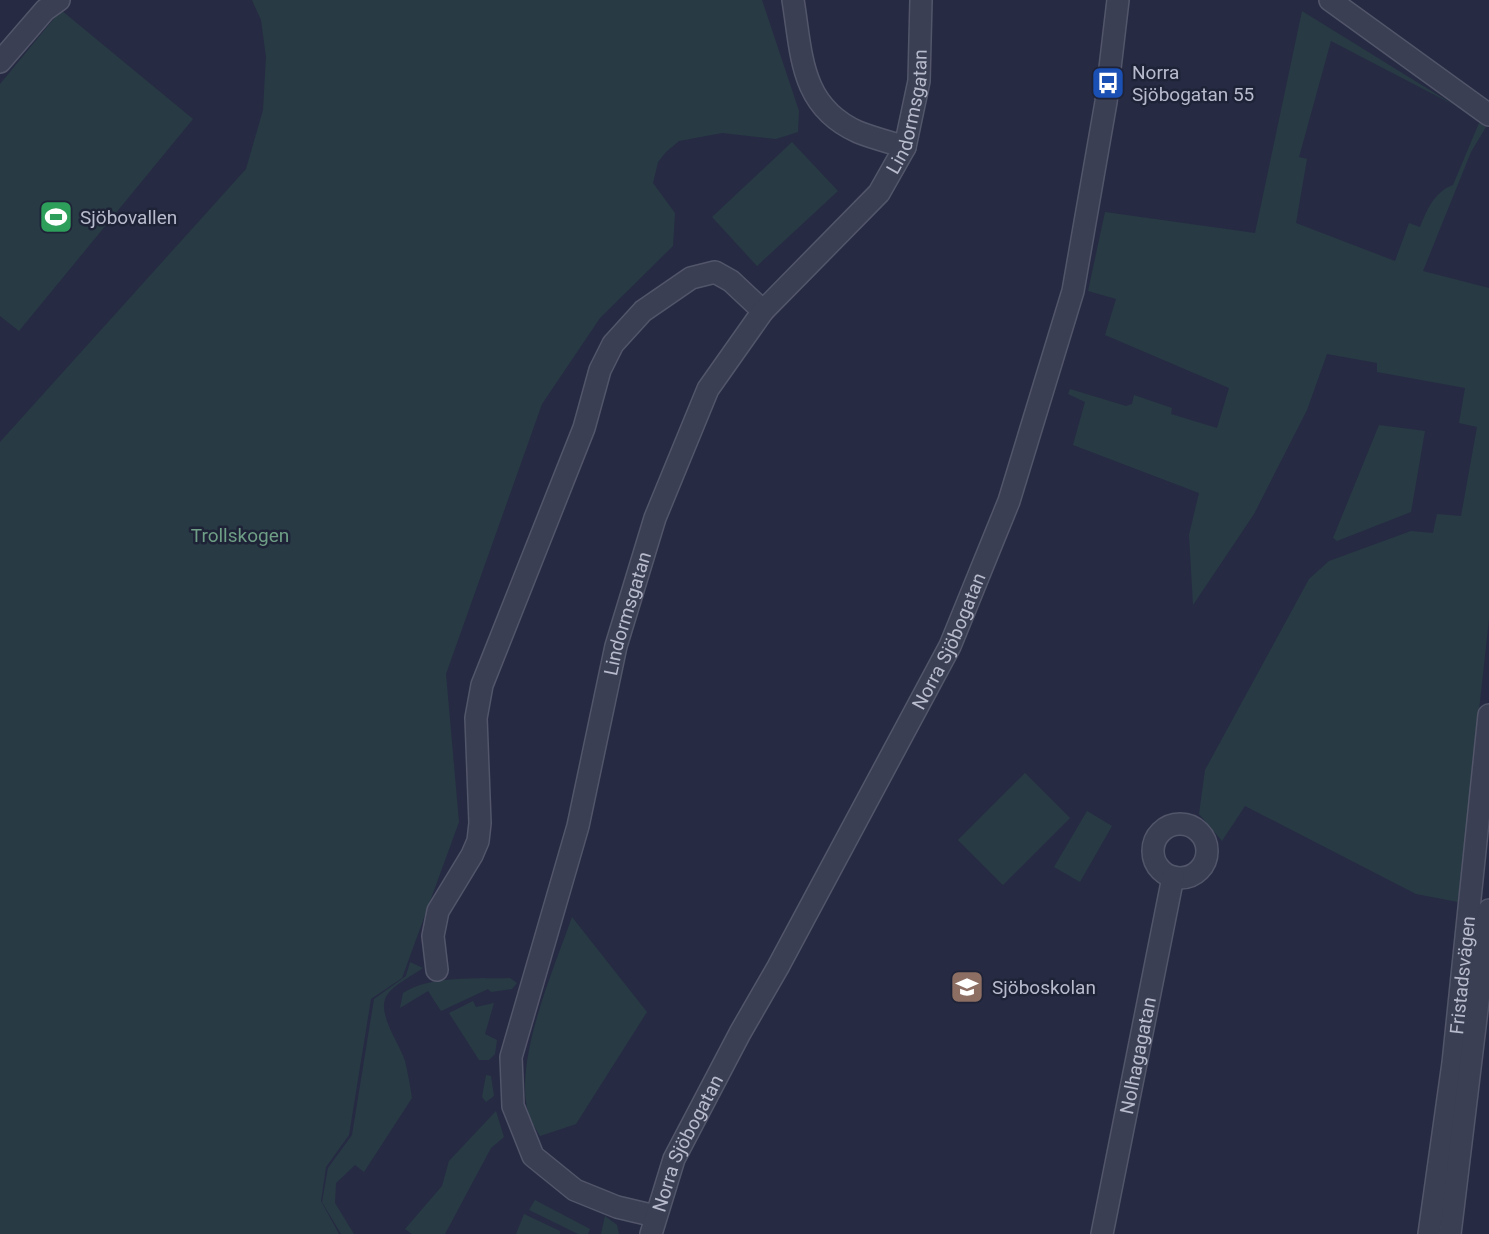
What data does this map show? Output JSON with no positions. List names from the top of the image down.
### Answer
{
  "streets": {
    "street": [
      "Lindormsgatan",
      "Norra Sjöbogatan",
      "Fristadsvägen",
      "Nolhagagatan"
    ]
  },
  "crossings": [
    ["Lindormsgatan", "Norra Sjöbogatan"]
  ],
  "parks": ["Trollskogen"],
  "places": {
    "bus stop": ["Norra Sjöbogatan 55"],
    "sports": ["Sjöbovallen"],
    "school or university": ["Sjöboskolan"]
  }
}
